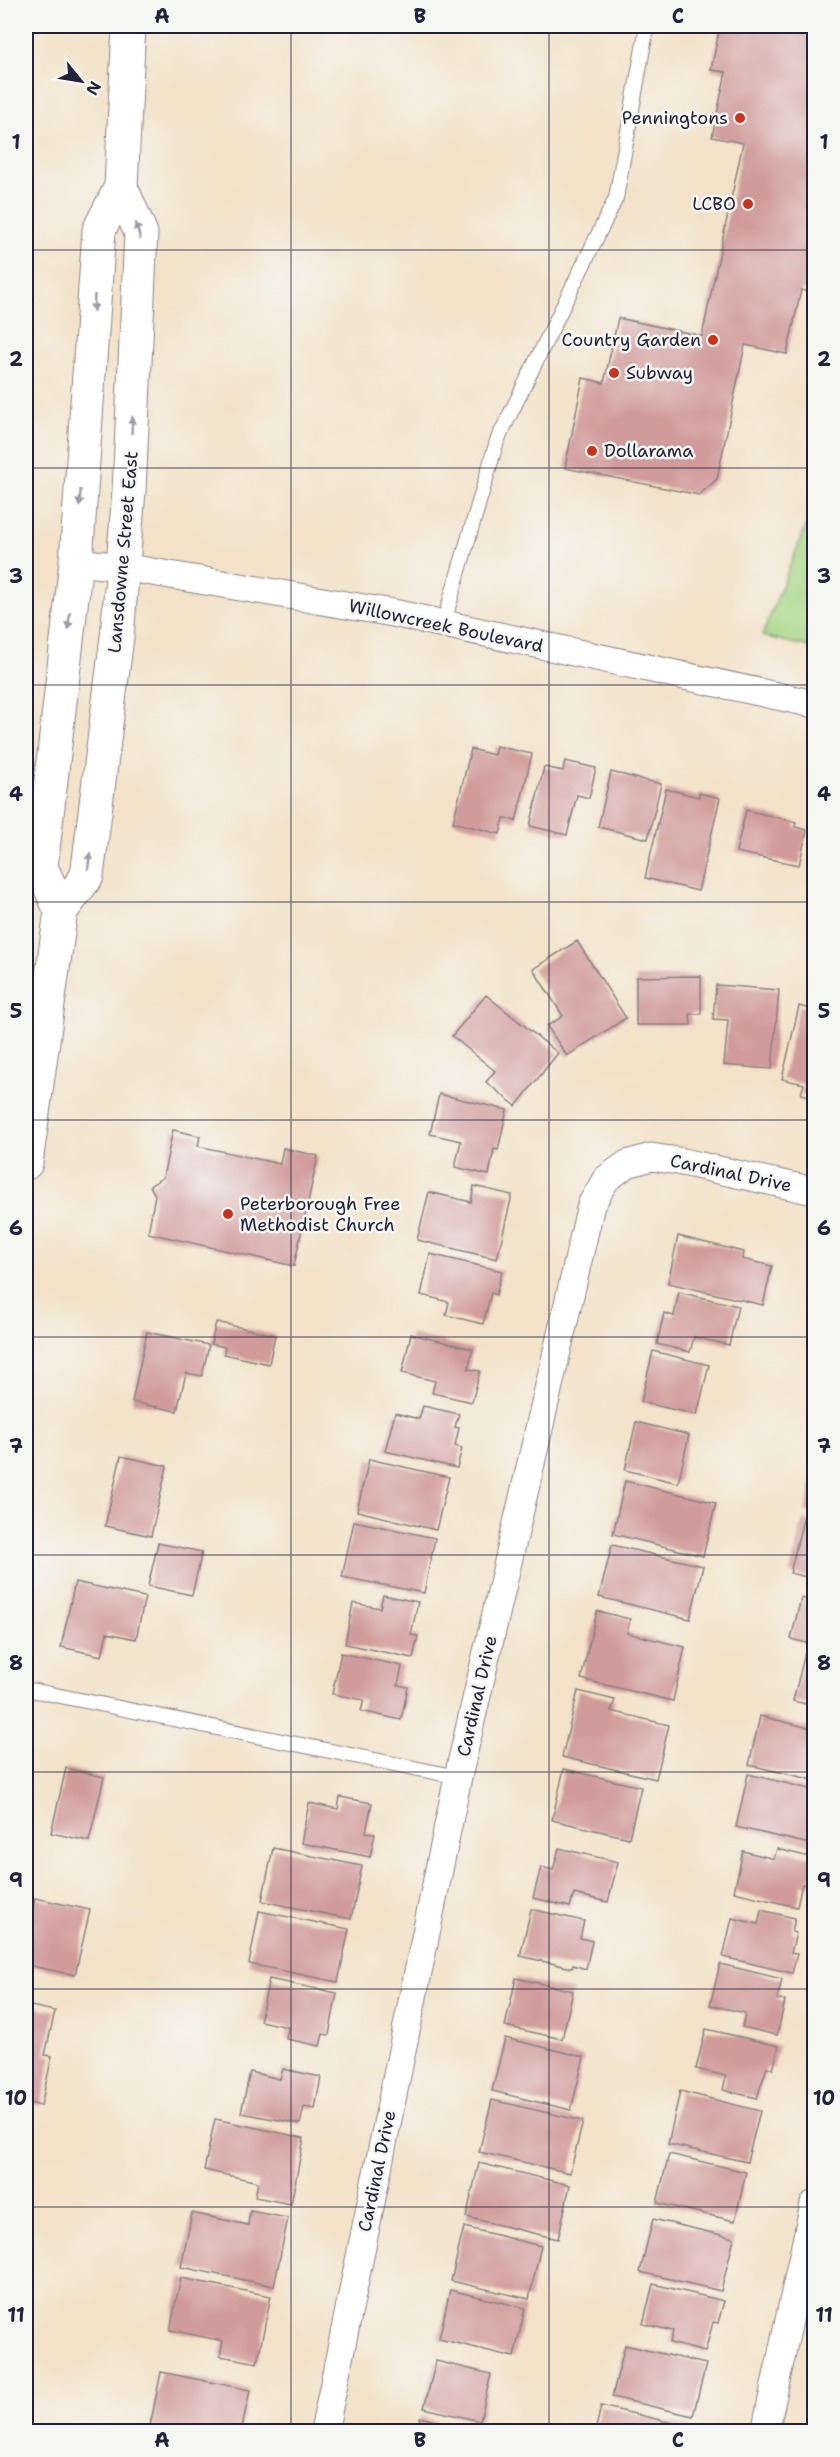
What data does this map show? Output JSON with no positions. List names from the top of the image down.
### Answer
{
  "streets": {
    "main road": ["Lansdowne Street East"],
    "street": ["Willowcreek Boulevard", "Cardinal Drive"]
  },
  "crossings": [
    ["Lansdowne Street East", "Willowcreek Boulevard"]
  ],
  "places": [
    "Penningtons",
    "LCBO",
    "Country Garden",
    "Subway",
    "Dollarama",
    "Peterborough Free Methodist Church"
  ],
  "north": "bottom right",
  "grid": {
    "columns": ["A", "B", "C"],
    "rows": [
      "1",
      "2",
      "3",
      "4",
      "5",
      "6",
      "7",
      "8",
      "9",
      "10",
      "11"
    ]
  }
}
